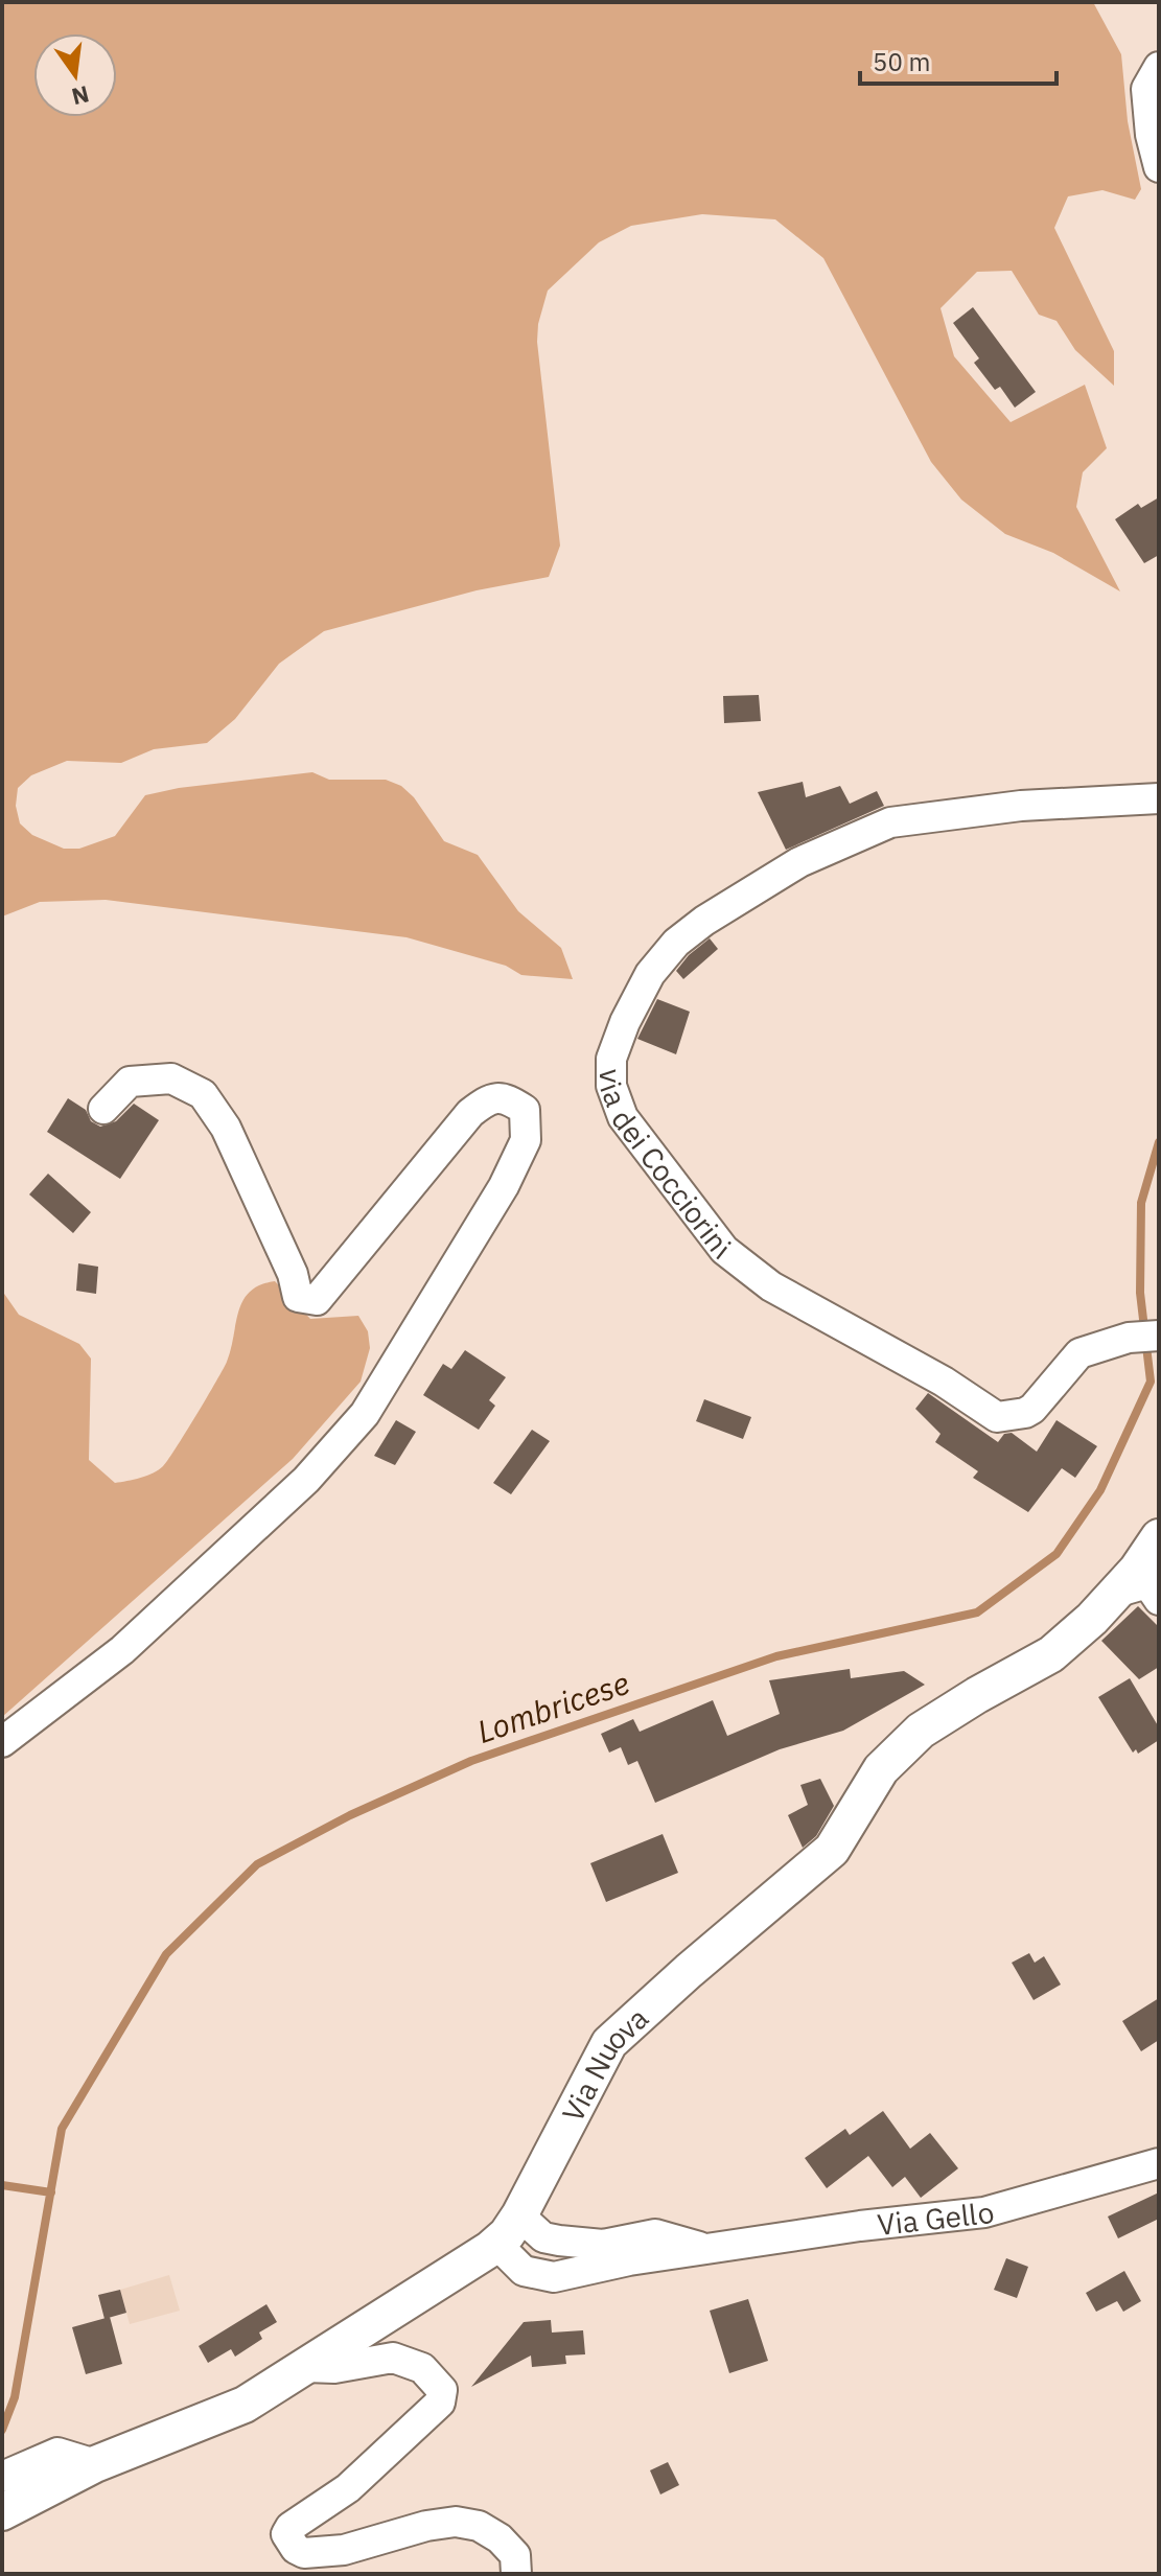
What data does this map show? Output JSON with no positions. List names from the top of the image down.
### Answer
{
  "streets": {
    "street": ["via dei Cocciorini", "Via Nuova", "Via Gello"]
  },
  "crossings": [
    ["Via Nuova", "Via Gello"]
  ],
  "water": ["Lombricese"],
  "scale_bar": "50 m",
  "north": "bottom"
}
